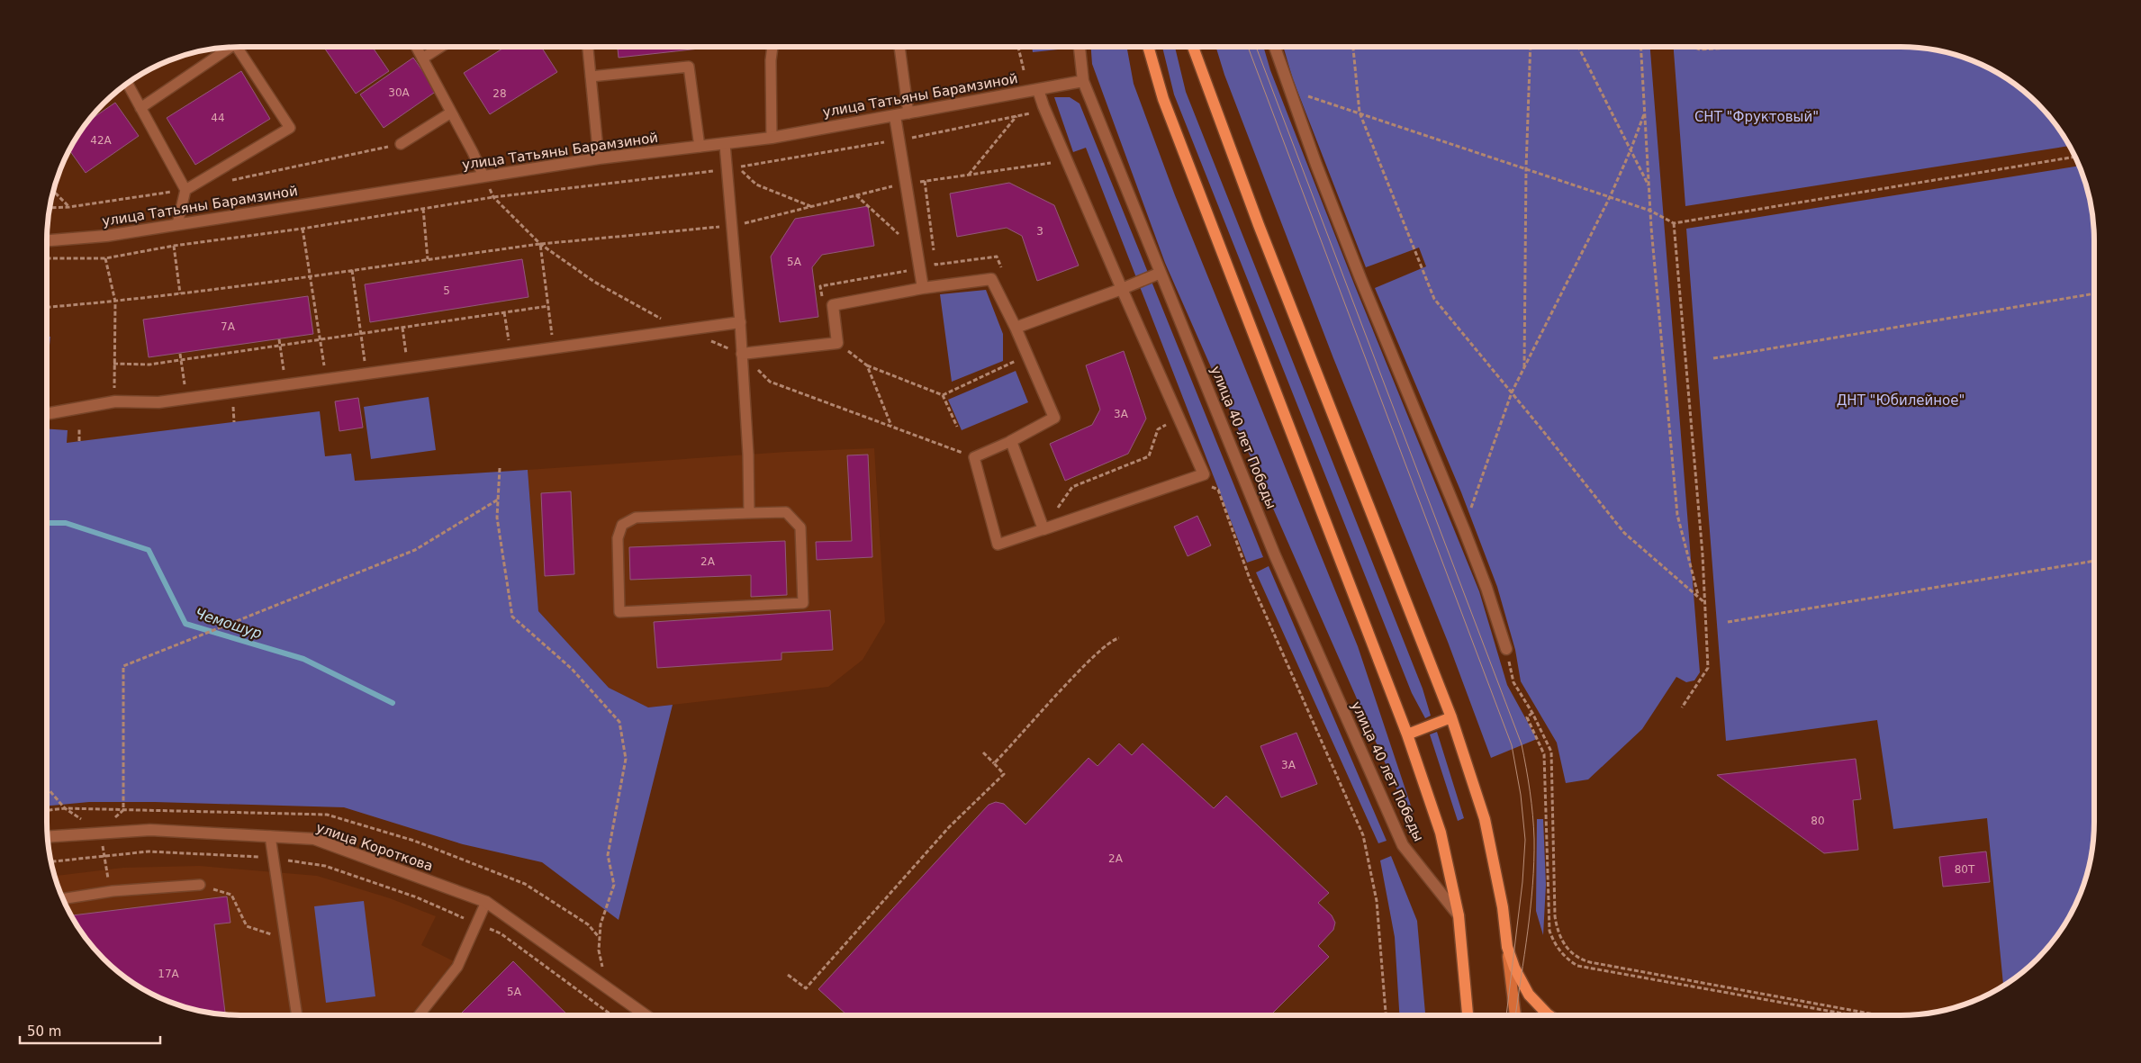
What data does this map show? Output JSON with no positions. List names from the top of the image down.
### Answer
{
  "streets": {
    "main road": ["улица 40 лет Победы"],
    "street": ["улица Татьяны Барамзиной", "улица Короткова"]
  },
  "crossings": [
    ["улица Татьяны Барамзиной", "улица 40 лет Победы"]
  ],
  "water": ["Чемошур"],
  "parks": ["СНТ \"Фруктовый\"", "ДНТ \"Юбилейное\""],
  "house_numbers": [
    "30А",
    "28",
    "44",
    "42А",
    "3",
    "5А",
    "5",
    "7А",
    "3А",
    "2А",
    "3А",
    "80",
    "2А",
    "80Т",
    "17А",
    "5А"
  ],
  "scale_bar": "50 m"
}
